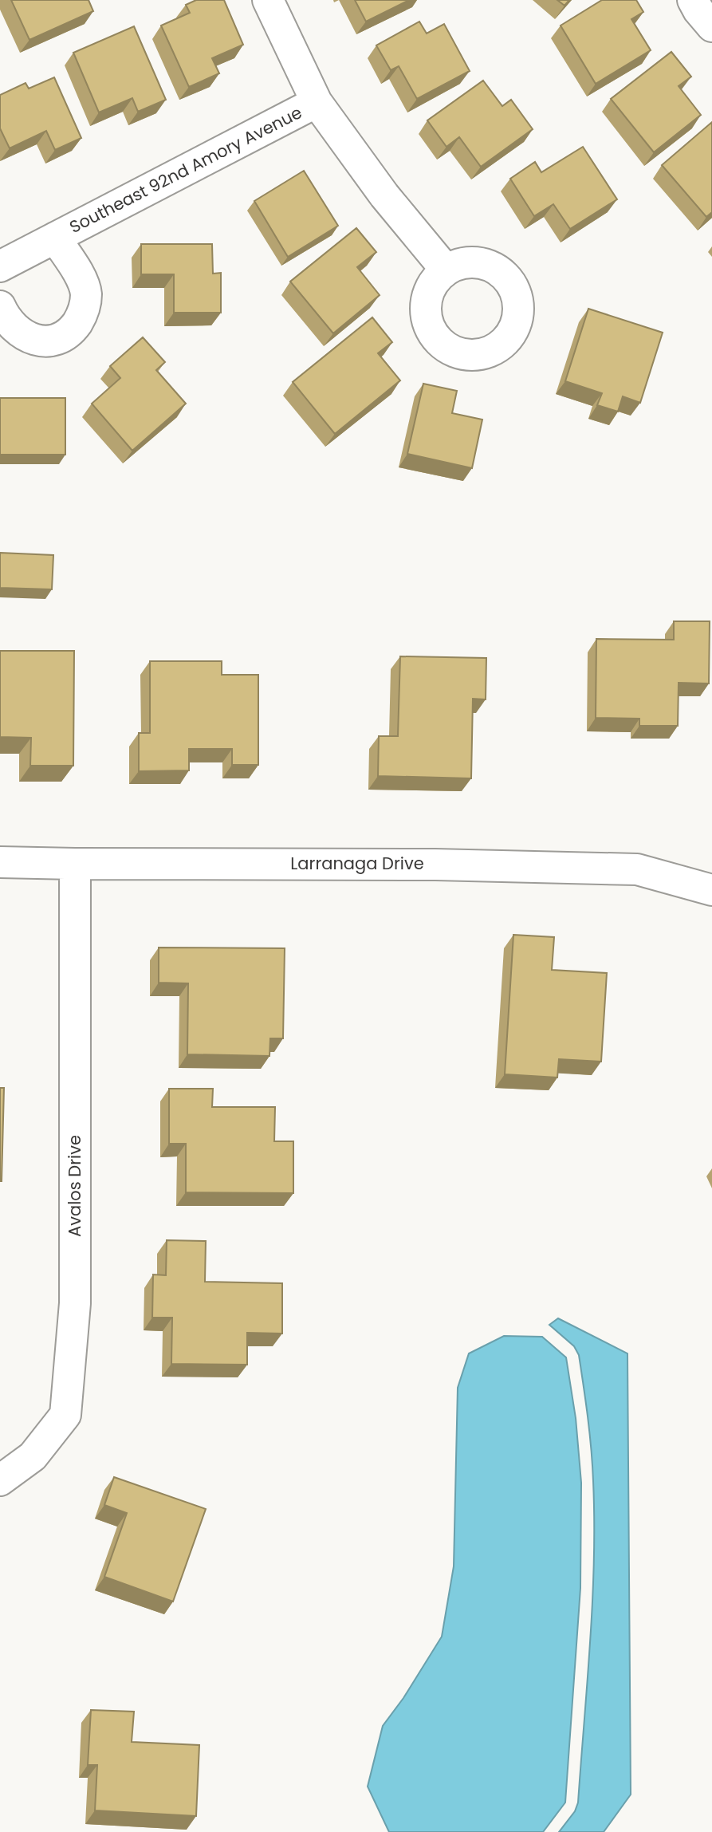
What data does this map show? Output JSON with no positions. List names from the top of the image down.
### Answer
{
  "streets": {
    "street": ["Southeast 92nd Amory Avenue", "Larranaga Drive", "Avalos Drive"]
  },
  "crossings": [
    ["Larranaga Drive", "Avalos Drive"]
  ]
}
